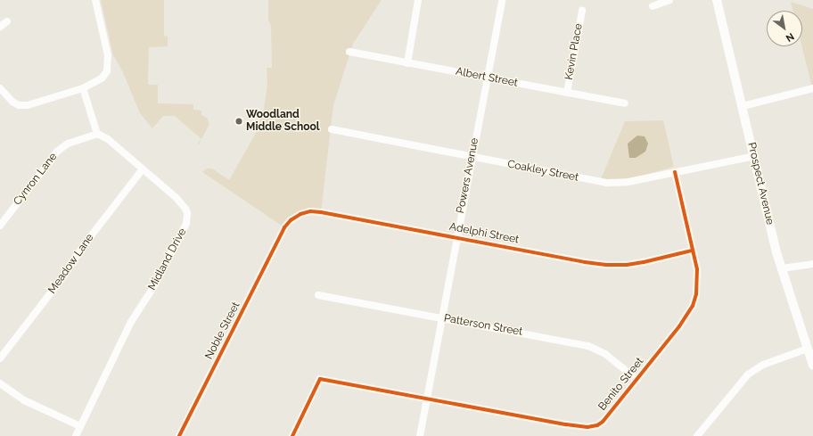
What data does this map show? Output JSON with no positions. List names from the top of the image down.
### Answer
{
  "streets": {
    "street": [
      "Kevin Place",
      "Albert Street",
      "Coakley Street",
      "Powers Avenue",
      "Cynron Lane",
      "Prospect Avenue",
      "Adelphi Street",
      "Midland Drive",
      "Meadow Lane",
      "Patterson Street",
      "Noble Street",
      "Benito Street"
    ]
  },
  "crossings": [
    ["Kevin Place", "Albert Street"],
    ["Albert Street", "Powers Avenue"],
    ["Coakley Street", "Powers Avenue"],
    ["Coakley Street", "Prospect Avenue"],
    ["Coakley Street", "Benito Street"],
    ["Powers Avenue", "Adelphi Street"],
    ["Powers Avenue", "Patterson Street"],
    ["Powers Avenue", "Benito Street"],
    ["Cynron Lane", "Midland Drive"],
    ["Adelphi Street", "Noble Street"],
    ["Adelphi Street", "Benito Street"],
    ["Midland Drive", "Meadow Lane"],
    ["Patterson Street", "Benito Street"]
  ],
  "places": ["Woodland Middle School"],
  "north": "bottom right"
}
